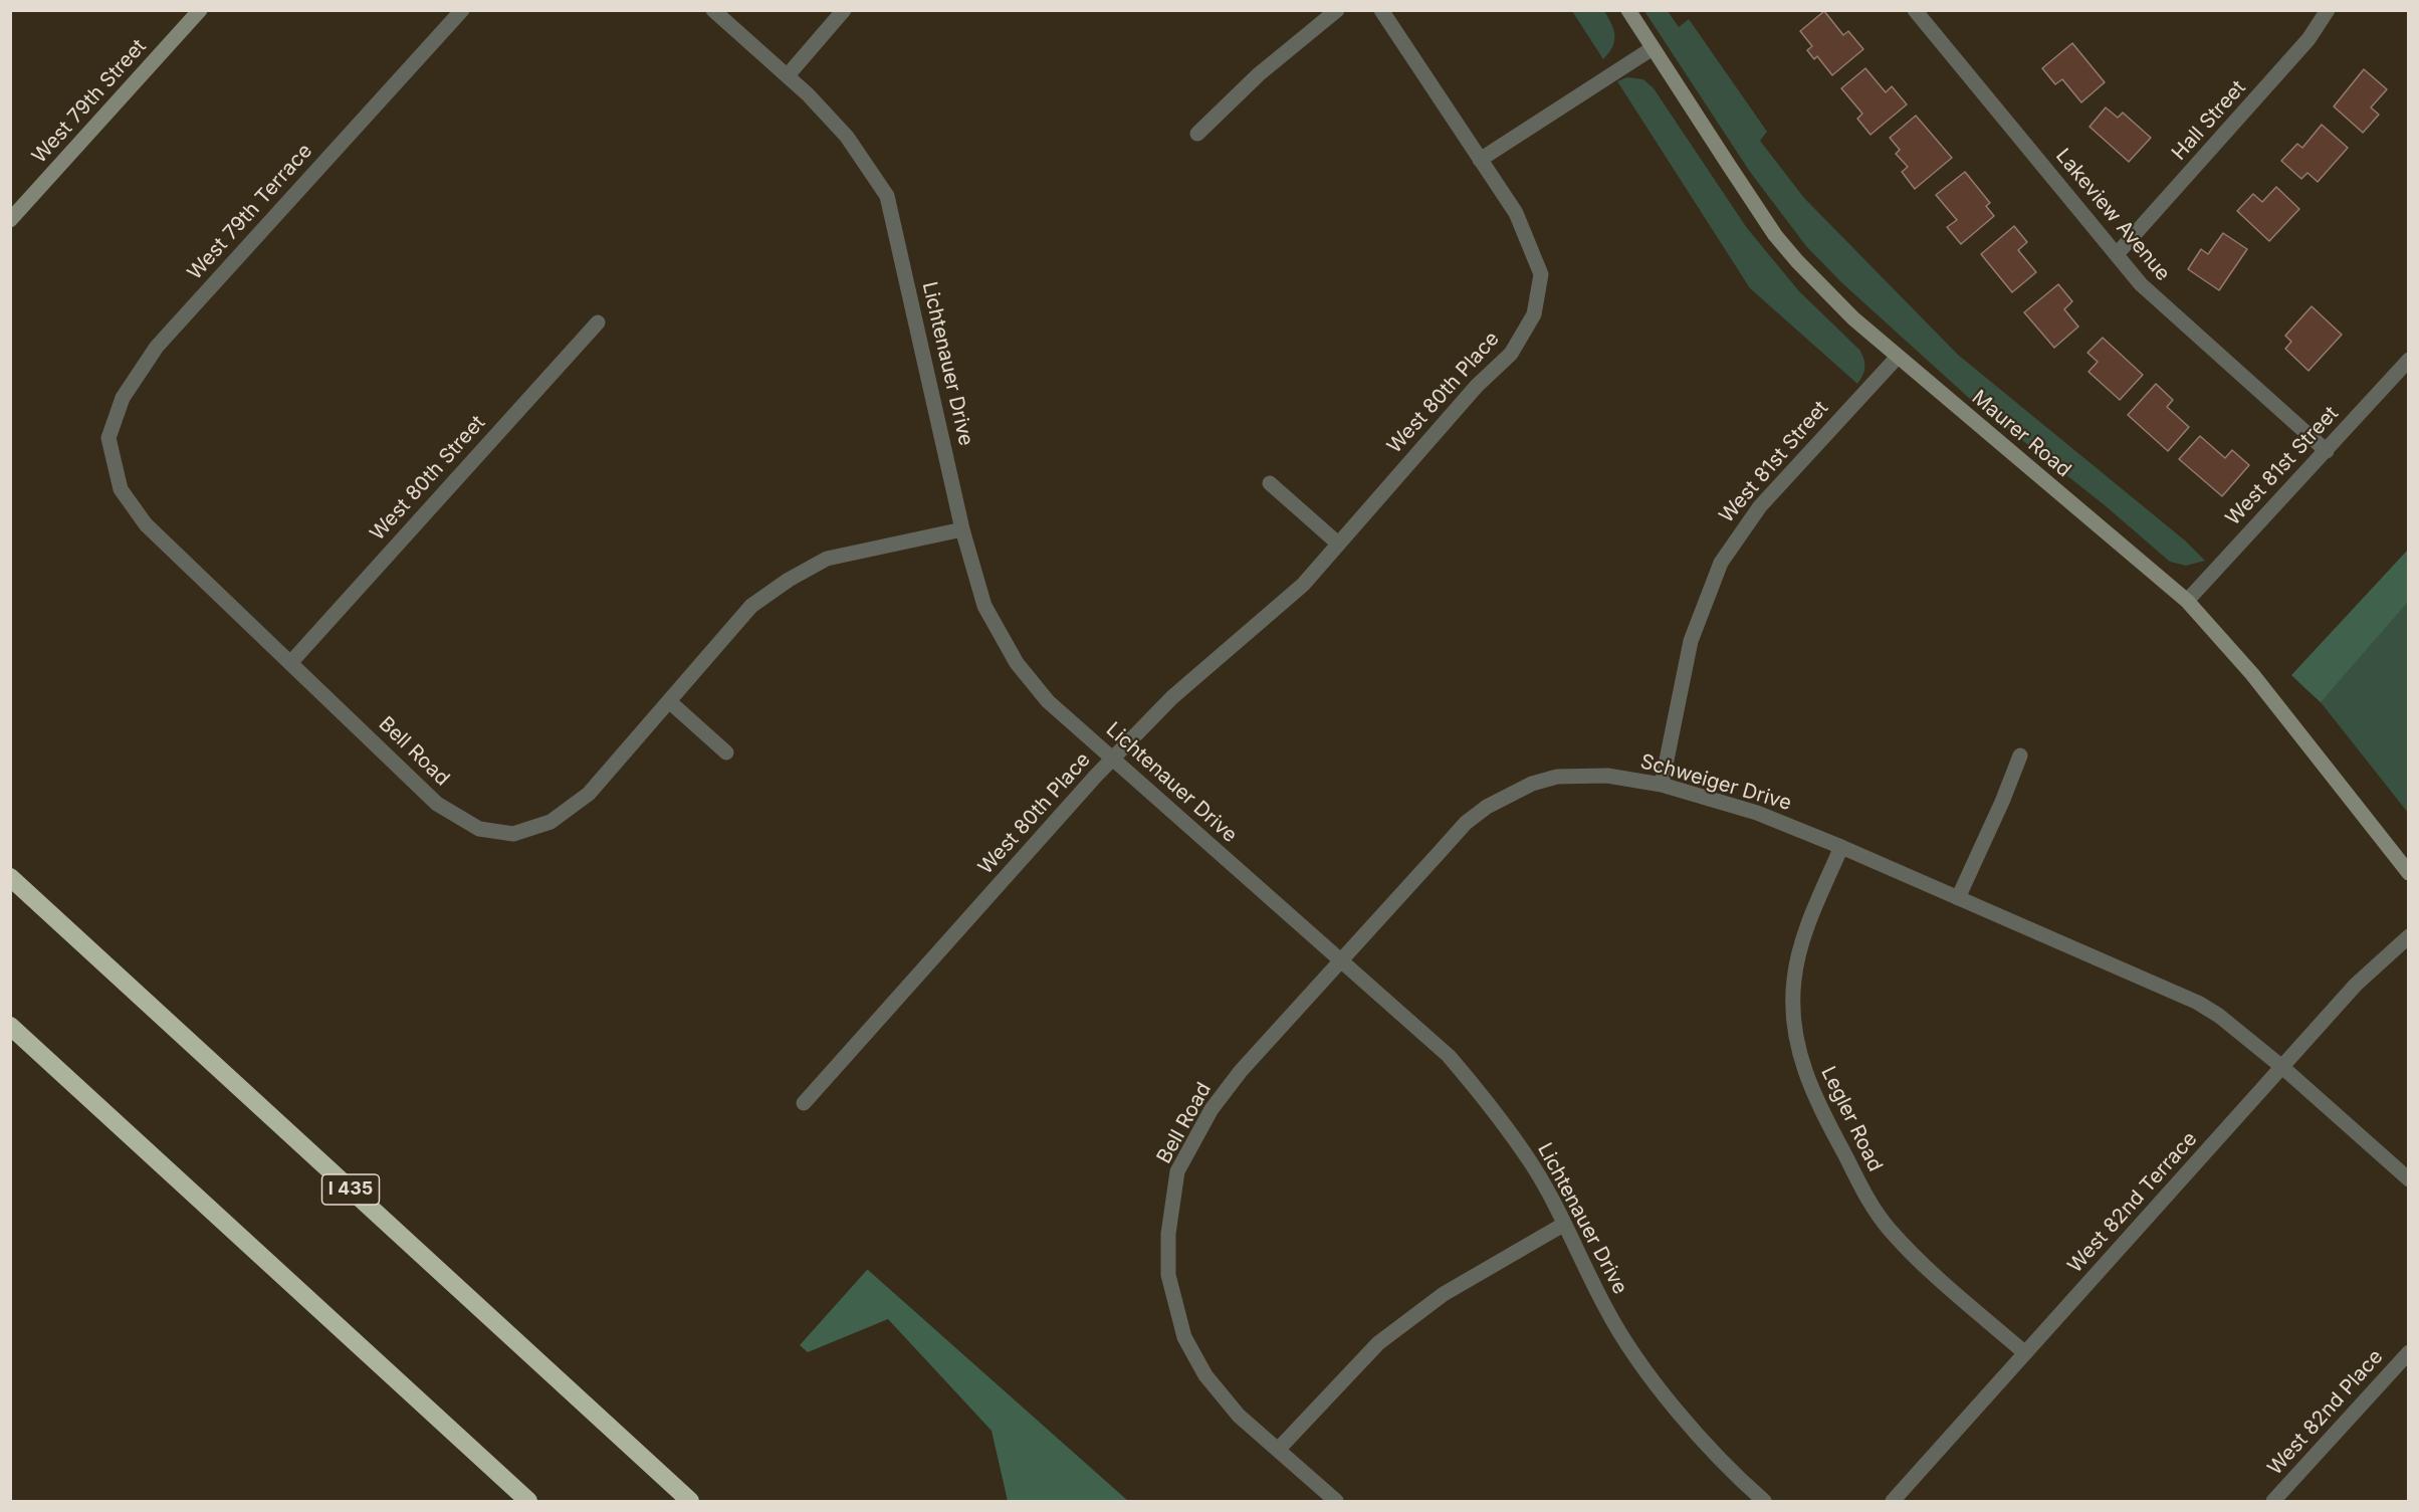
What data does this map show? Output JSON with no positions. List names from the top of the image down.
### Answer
{
  "streets": {
    "highway": ["I 435"],
    "street": [
      "West 79th Street",
      "Hall Street",
      "West 79th Terrace",
      "Lakeview Avenue",
      "Lichtenauer Drive",
      "West 80th Place",
      "Maurer Road",
      "West 81st Street",
      "West 80th Street",
      "Bell Road",
      "Schweiger Drive",
      "Legler Road",
      "West 82nd Terrace",
      "West 82nd Place"
    ]
  },
  "crossings": [
    ["Hall Street", "Lakeview Avenue"],
    ["West 79th Terrace", "Bell Road"],
    ["Lakeview Avenue", "West 81st Street"],
    ["Lichtenauer Drive", "West 80th Place"],
    ["Lichtenauer Drive", "Bell Road"],
    ["Lichtenauer Drive", "Schweiger Drive"],
    ["Maurer Road", "West 81st Street"],
    ["West 81st Street", "Schweiger Drive"],
    ["West 80th Street", "Bell Road"],
    ["Bell Road", "Schweiger Drive"],
    ["Schweiger Drive", "Legler Road"],
    ["Schweiger Drive", "West 82nd Terrace"],
    ["Legler Road", "West 82nd Terrace"]
  ]
}
